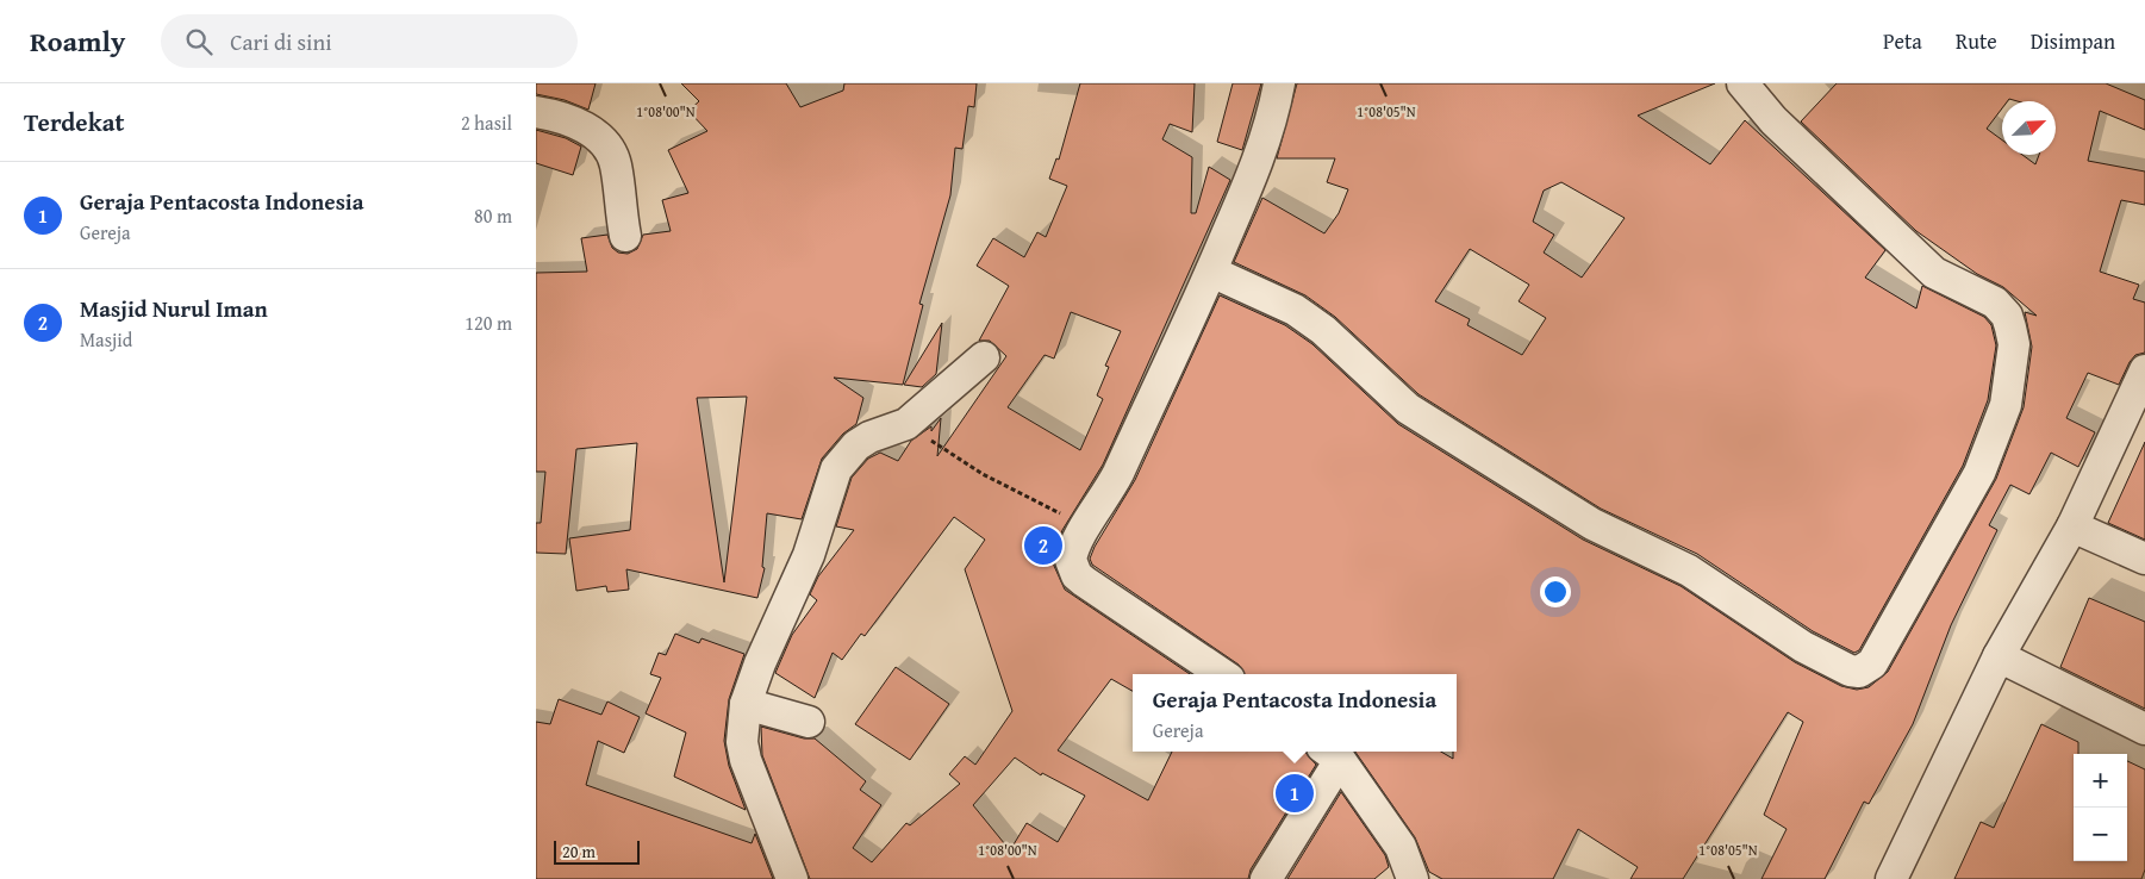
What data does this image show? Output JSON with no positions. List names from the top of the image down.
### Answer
{
  "scale_bar": "20 m",
  "north": "top right",
  "page": {
    "header": "Roamly",
    "search": "Cari di sini",
    "nav": ["Peta", "Rute", "Disimpan"],
    "heading": ["Terdekat", "2 hasil"],
    "list": [
      {
        "mark": "1",
        "name": "Geraja Pentacosta Indonesia",
        "note": "Gereja",
        "value": "80 m"
      },
      {
        "mark": "2",
        "name": "Masjid Nurul Iman",
        "note": "Masjid",
        "value": "120 m"
      }
    ],
    "pins": ["2", "1"],
    "popup": ["Geraja Pentacosta Indonesia", "Gereja"],
    "map_buttons": ["+", "−"],
    "scale": "20 m"
  },
  "coordinates": ["1°08'00\"N", "1°08'05\"N"]
}
